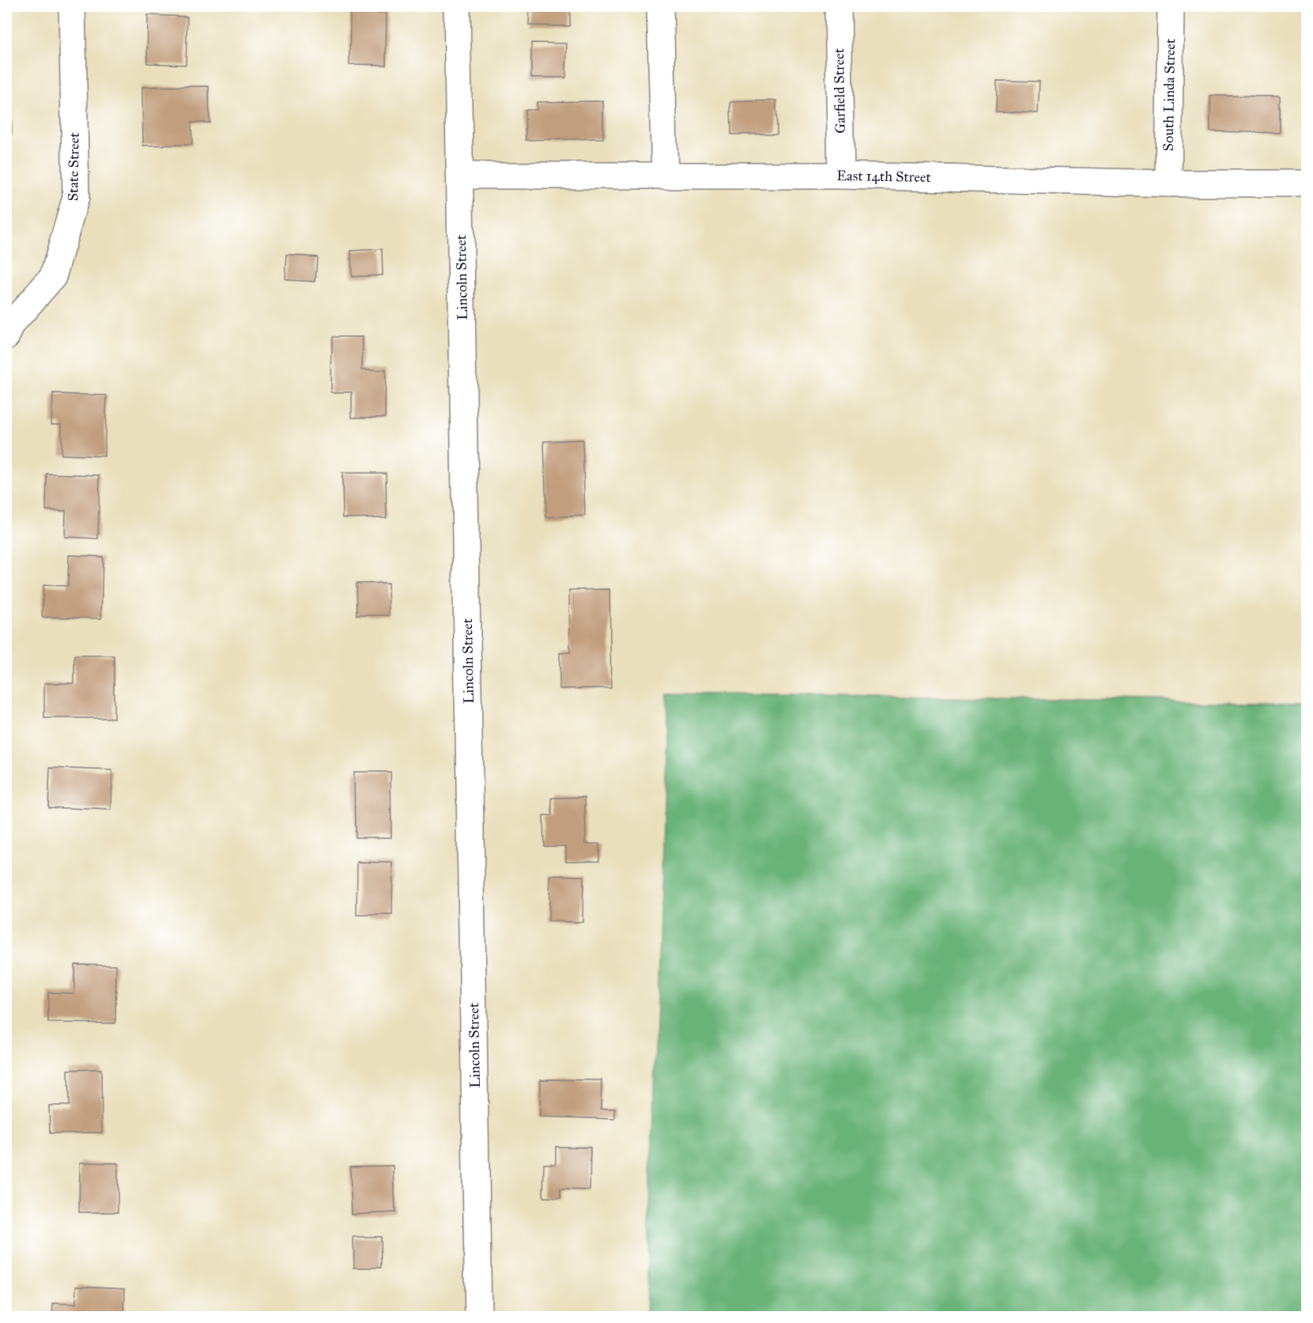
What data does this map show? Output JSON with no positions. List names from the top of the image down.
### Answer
{
  "streets": {
    "street": [
      "Garfield Street",
      "South Linda Street",
      "State Street",
      "East 14th Street",
      "Lincoln Street"
    ]
  },
  "crossings": [
    ["Garfield Street", "East 14th Street"],
    ["South Linda Street", "East 14th Street"],
    ["East 14th Street", "Lincoln Street"]
  ]
}
